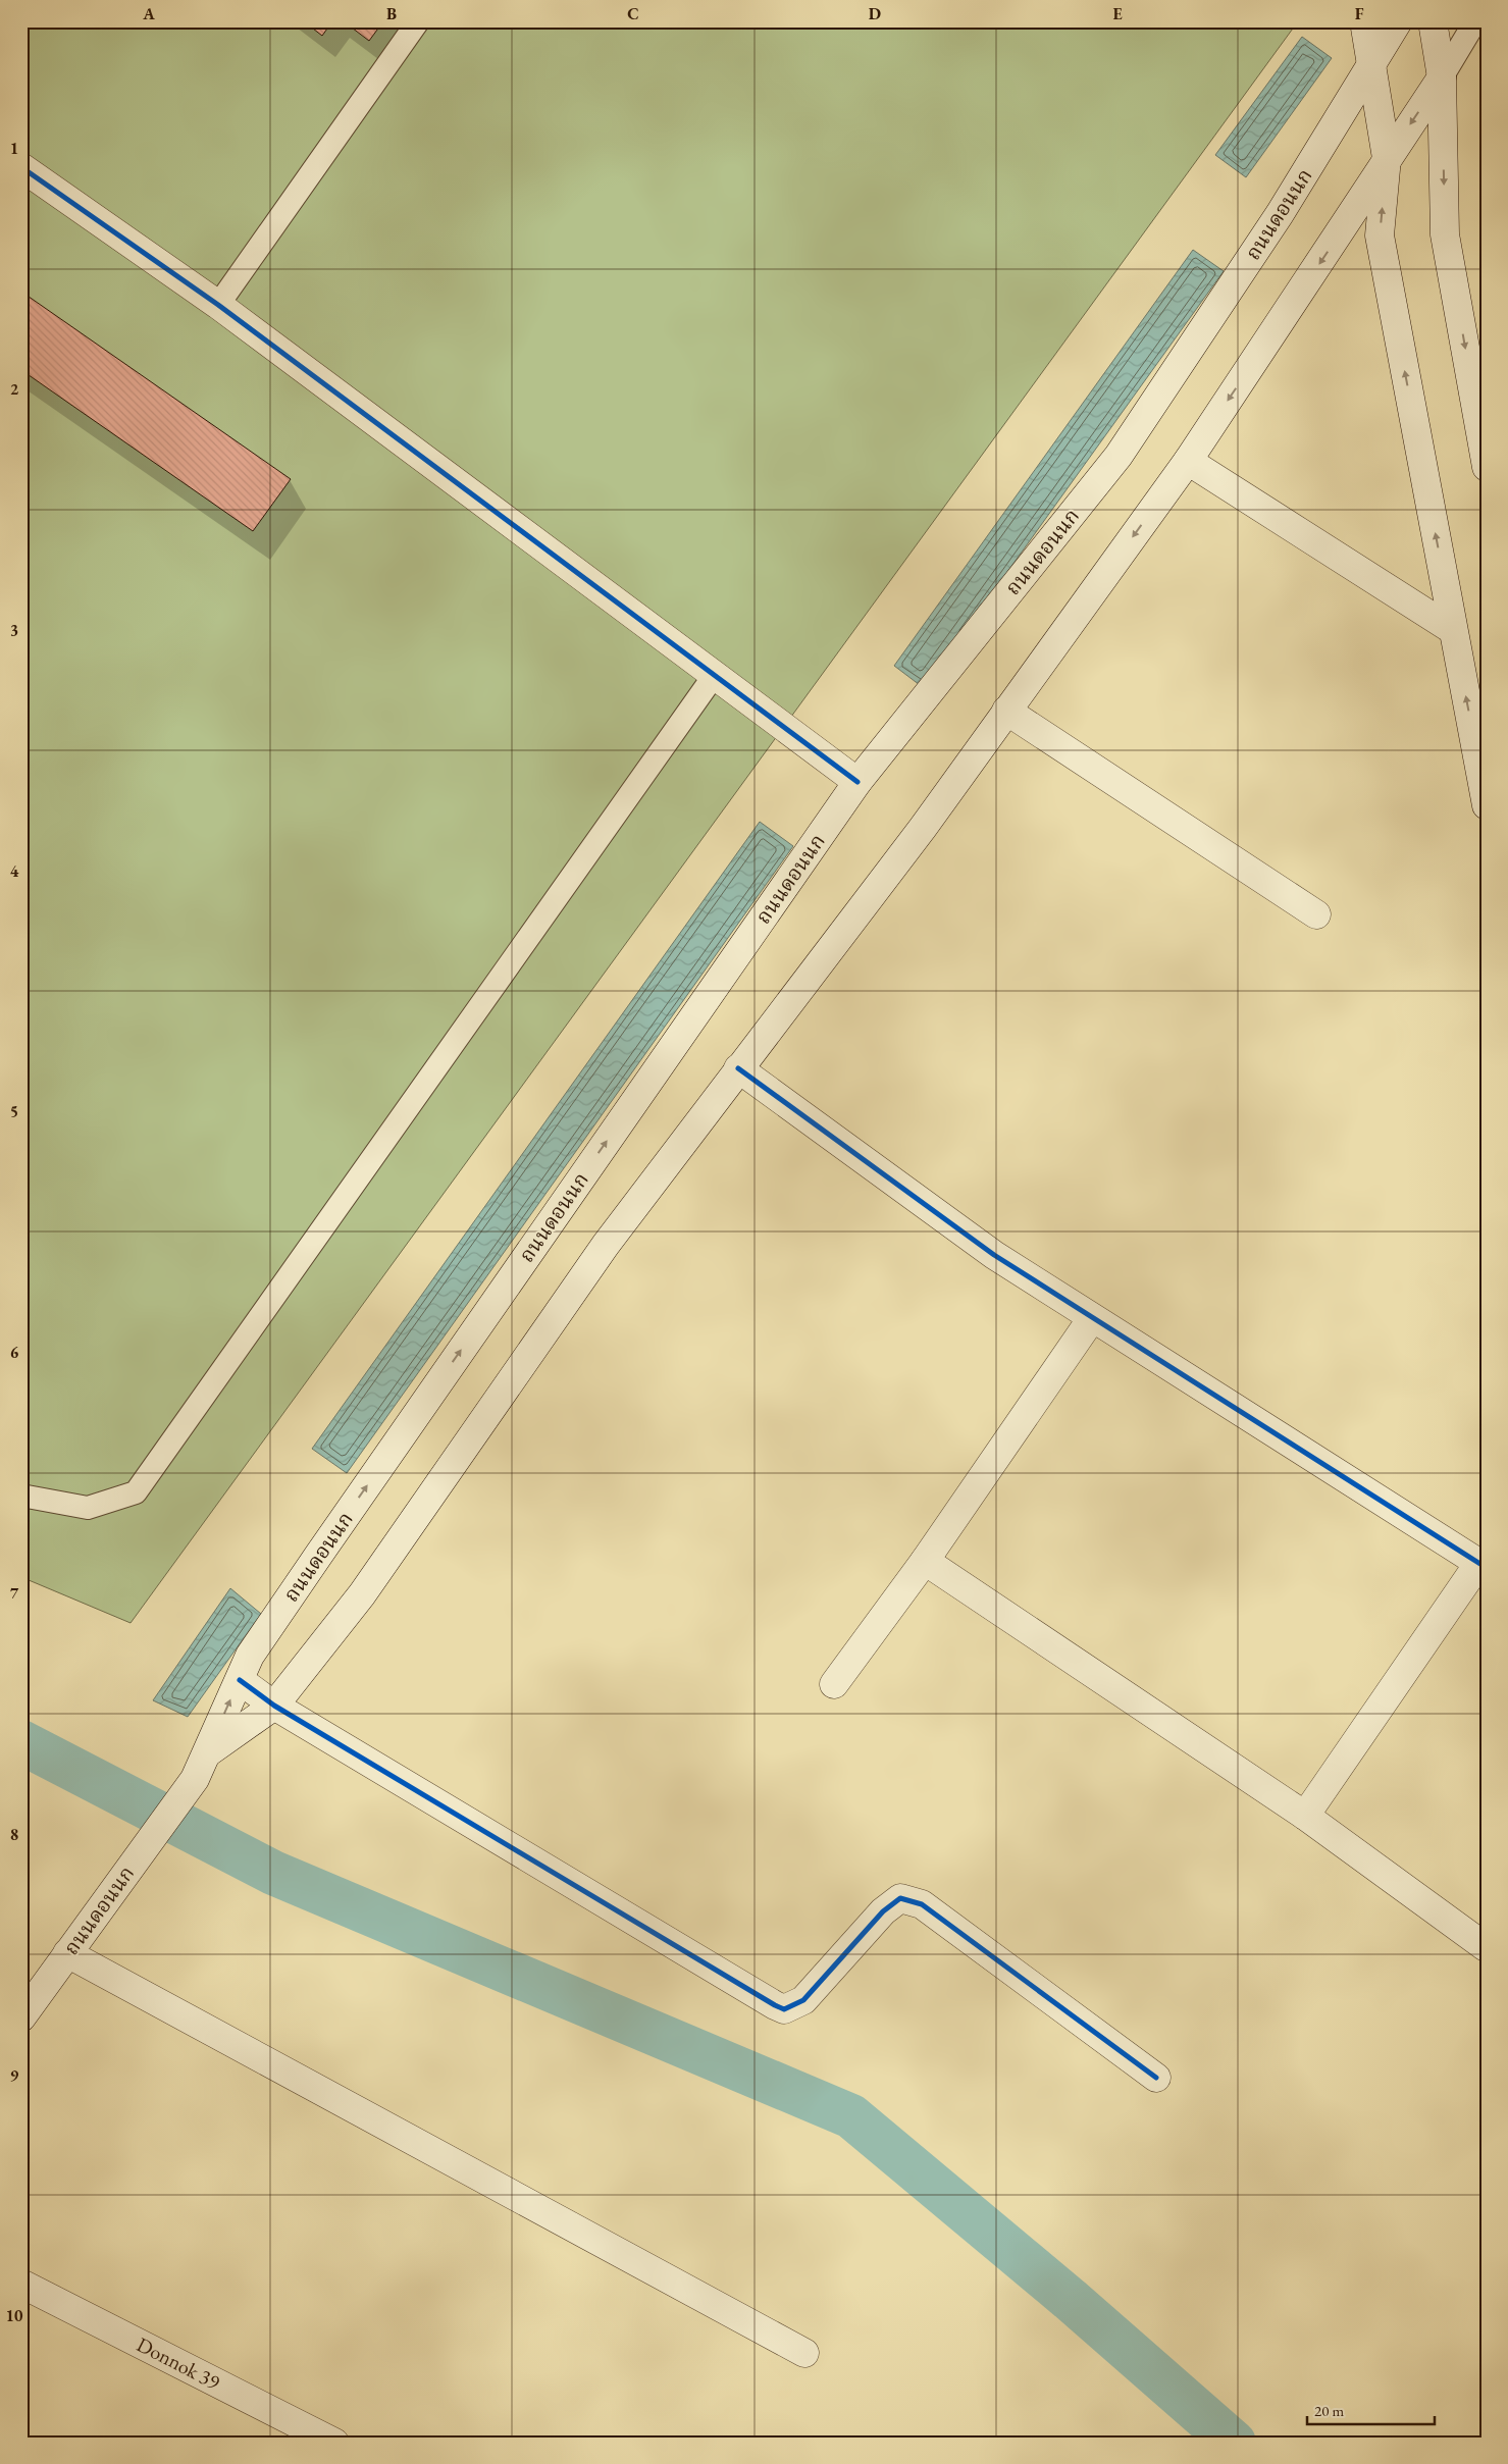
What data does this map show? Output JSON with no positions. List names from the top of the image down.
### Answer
{
  "streets": {
    "street": ["ถนนดอนนก", "Donnok 39"]
  },
  "scale_bar": "20 m",
  "grid": {
    "columns": [
      "A",
      "B",
      "C",
      "D",
      "E",
      "F"
    ],
    "rows": [
      "1",
      "2",
      "3",
      "4",
      "5",
      "6",
      "7",
      "8",
      "9",
      "10"
    ]
  }
}
